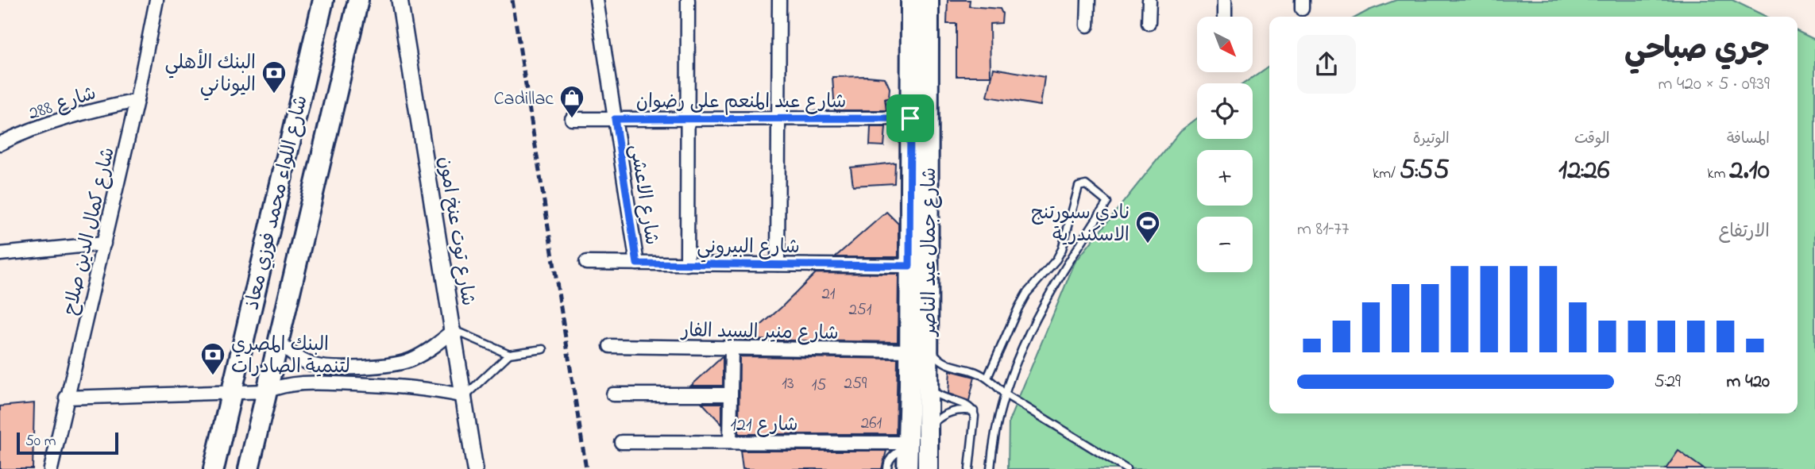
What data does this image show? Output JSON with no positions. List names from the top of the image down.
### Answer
{
  "streets": {
    "main road": ["شارع اللواء محمد فوزي معاذ", "شارع جمال عبد الناصر"],
    "street": [
      "شارع عبد المنعم على رضوان",
      "شارع 288",
      "شارع الاعشى",
      "شارع كمال الدين صلاح",
      "شارع توت عنخ امون",
      "شارع البيروني",
      "شارع منير السيد الفار",
      "شارع 121"
    ]
  },
  "crossings": [
    ["شارع عبد المنعم على رضوان", "شارع الاعشى"],
    ["شارع عبد المنعم على رضوان", "شارع جمال عبد الناصر"],
    ["شارع 288", "شارع كمال الدين صلاح"],
    ["شارع الاعشى", "شارع البيروني"],
    ["شارع البيروني", "شارع جمال عبد الناصر"],
    ["شارع جمال عبد الناصر", "شارع منير السيد الفار"],
    ["شارع جمال عبد الناصر", "شارع 121"]
  ],
  "places": {
    "bank": ["البنك الأهلي اليوناني", "البنك المصري لتنمية الصادرات"],
    "shop": ["Cadillac"],
    "sports": ["نادي سبورتنج الاسكندرية"]
  },
  "house_numbers": [
    "21",
    "251",
    "13",
    "259",
    "15",
    "261"
  ],
  "scale_bar": "50 m",
  "north": "bottom right",
  "page": {
    "map_buttons": ["+", "−"],
    "heading": ["جري صباحي", "09:39 · 5 × 420 m"],
    "stats": [
      ["المسافة", "2.10 km"],
      ["الوقت", "12:26"],
      ["الوتيرة", "5:55 /km"]
    ],
    "chart": ["الارتفاع", "77–81 m"],
    "list": [
      {
        "name": "420 m",
        "note": "5:29"
      }
    ],
    "scale": "50 m"
  }
}
